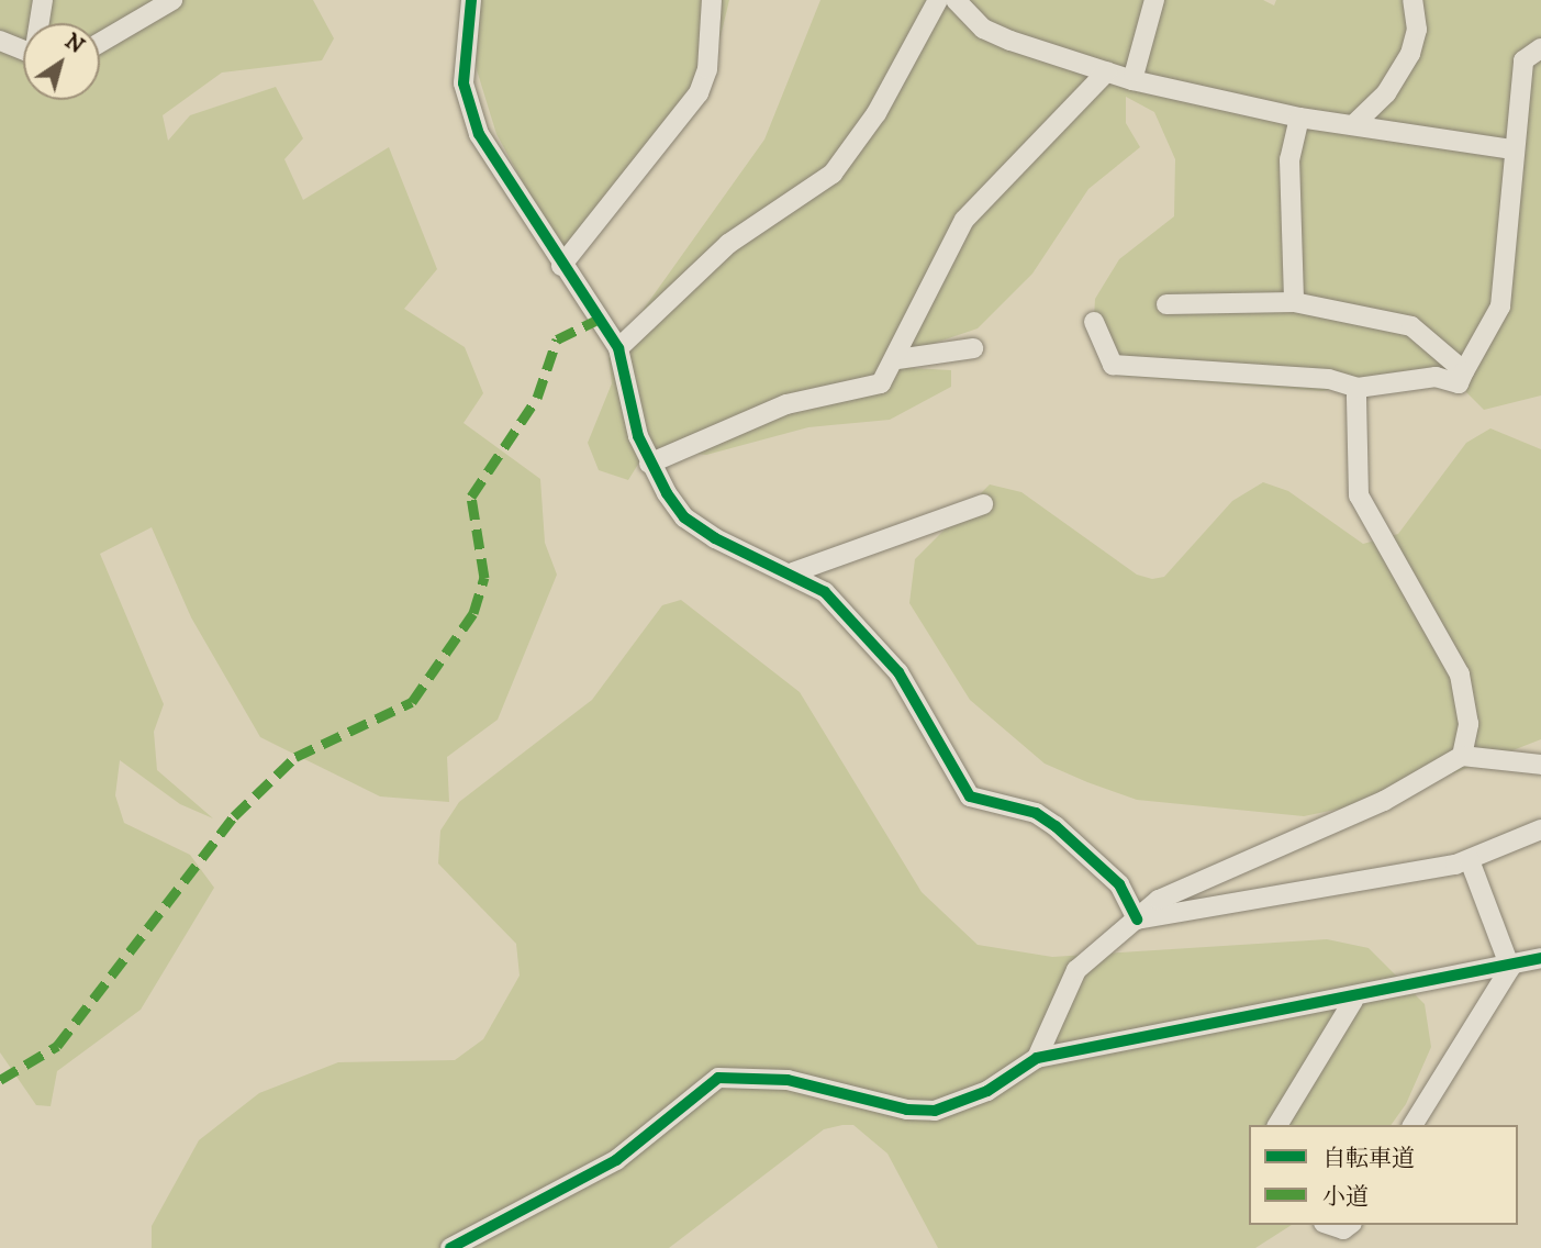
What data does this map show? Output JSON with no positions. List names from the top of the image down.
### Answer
{
  "legend": ["自転車道", "小道"],
  "north": "top right"
}
